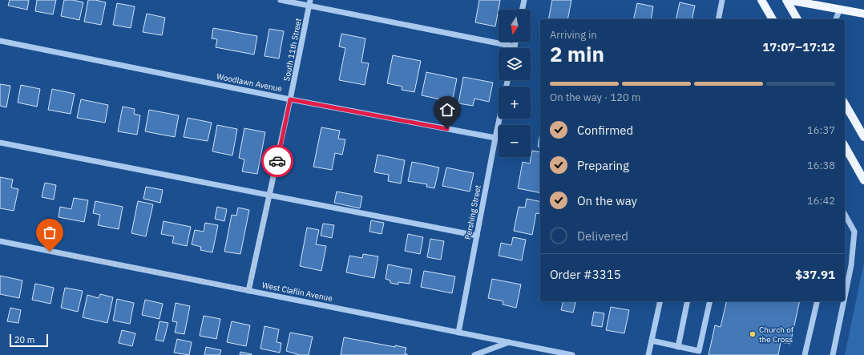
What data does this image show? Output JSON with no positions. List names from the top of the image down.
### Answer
{
  "streets": {
    "street": [
      "South 11th Street",
      "Woodlawn Avenue",
      "Pershing Street",
      "West Claflin Avenue"
    ]
  },
  "crossings": [
    ["South 11th Street", "Woodlawn Avenue"],
    ["South 11th Street", "West Claflin Avenue"],
    ["Woodlawn Avenue", "Pershing Street"],
    ["Pershing Street", "West Claflin Avenue"]
  ],
  "places": ["Church of the Cross"],
  "scale_bar": "20 m",
  "north": "bottom",
  "page": {
    "map_buttons": ["+", "−"],
    "heading": ["2 min", "Arriving in", "17:07–17:12"],
    "panel": ["Order #3315", "$37.91"],
    "bar": "On the way · 120 m",
    "list": [
      ["Confirmed", "16:37"],
      ["Preparing", "16:38"],
      ["On the way", "16:42"],
      "Delivered"
    ],
    "scale": "20 m"
  }
}
